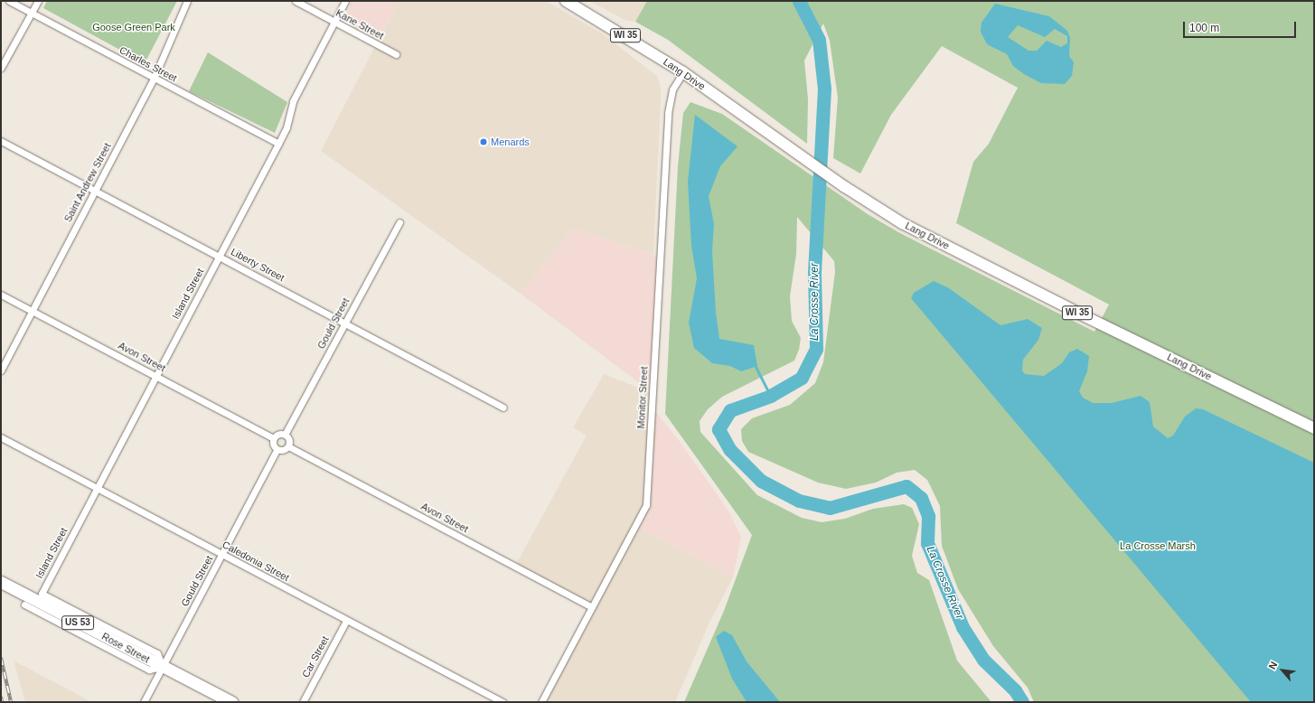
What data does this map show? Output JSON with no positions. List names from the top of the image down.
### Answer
{
  "streets": {
    "highway": ["US 53", "Rose Street"],
    "main road": ["WI 35", "Lang Drive"],
    "street": [
      "Kane Street",
      "Charles Street",
      "Saint Andrew Street",
      "Liberty Street",
      "Island Street",
      "Gould Street",
      "Avon Street",
      "Monitor Street",
      "Caledonia Street",
      "Car Street"
    ]
  },
  "crossings": [
    ["Kane Street", "Island Street"],
    ["Charles Street", "Saint Andrew Street"],
    ["Charles Street", "Island Street"],
    ["Lang Drive", "Monitor Street"],
    ["Saint Andrew Street", "Liberty Street"],
    ["Saint Andrew Street", "Avon Street"],
    ["Liberty Street", "Island Street"],
    ["Liberty Street", "Gould Street"],
    ["Island Street", "Gould Street"],
    ["Island Street", "Avon Street"],
    ["Island Street", "Caledonia Street"],
    ["Island Street", "Rose Street"],
    ["Gould Street", "Avon Street"],
    ["Gould Street", "Caledonia Street"],
    ["Gould Street", "Rose Street"],
    ["Avon Street", "Monitor Street"],
    ["Caledonia Street", "Car Street"]
  ],
  "water": ["La Crosse River"],
  "parks": ["Goose Green Park", "La Crosse Marsh"],
  "places": ["Menards"],
  "scale_bar": "100 m",
  "north": "top left"
}
